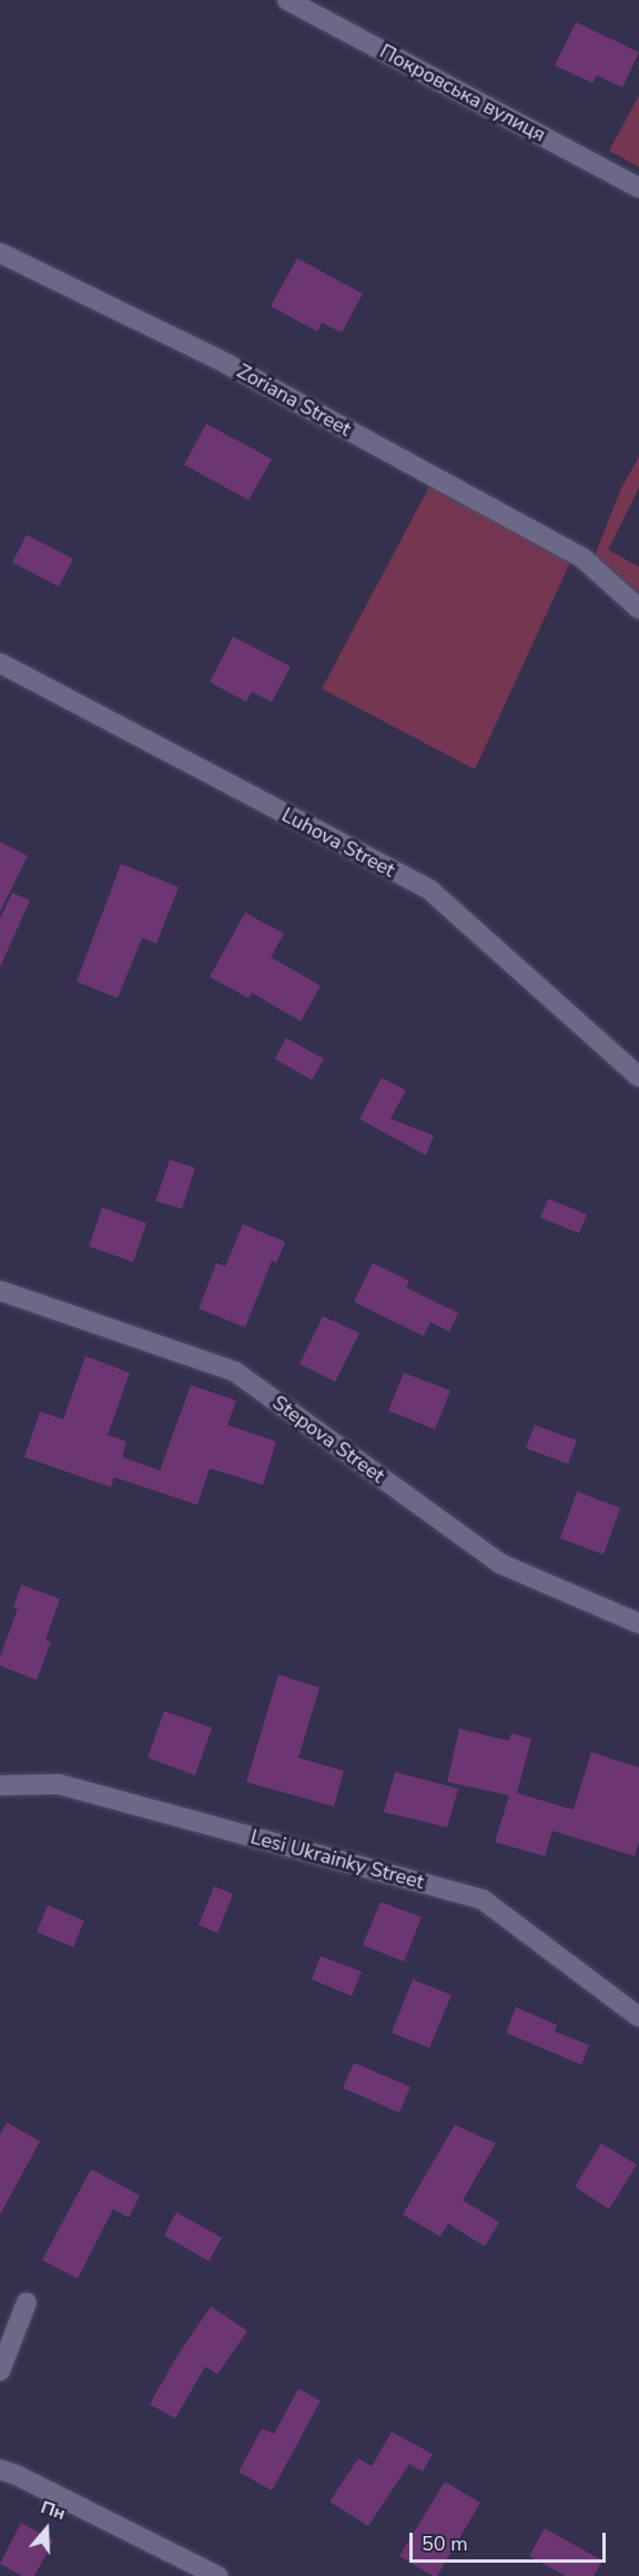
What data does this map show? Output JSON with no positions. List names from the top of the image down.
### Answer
{
  "streets": {
    "street": [
      "Покровська вулиця",
      "Zoriana Street",
      "Luhova Street",
      "Stepova Street",
      "Lesi Ukrainky Street"
    ]
  },
  "scale_bar": "50 m",
  "north": "top"
}
